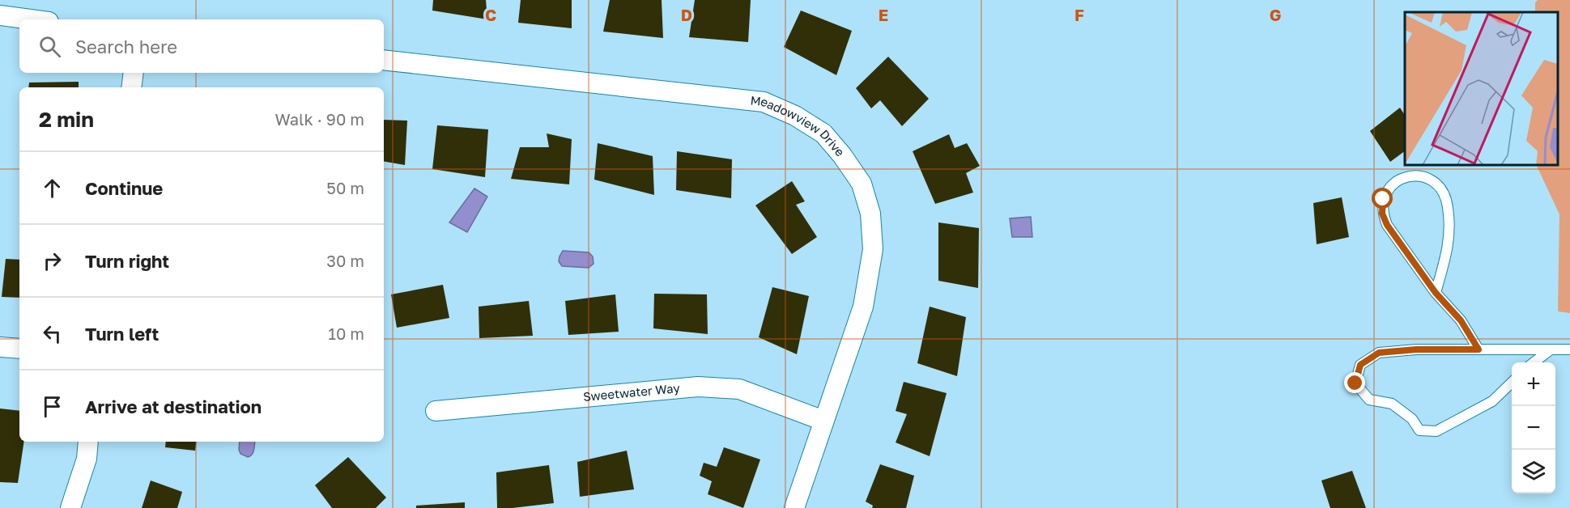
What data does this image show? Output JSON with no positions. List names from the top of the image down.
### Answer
{
  "streets": {
    "street": ["Meadowview Drive", "Sweetwater Way"]
  },
  "crossings": [
    ["Meadowview Drive", "Sweetwater Way"]
  ],
  "page": {
    "search": "Search here",
    "heading": ["2 min", "Walk · 90 m"],
    "list": [
      ["Continue", "50 m"],
      ["Turn right", "30 m"],
      ["Turn left", "10 m"],
      "Arrive at destination"
    ],
    "map_buttons": ["+", "−"]
  },
  "grid": {
    "columns": [
      "C",
      "D",
      "E",
      "F",
      "G"
    ]
  }
}
